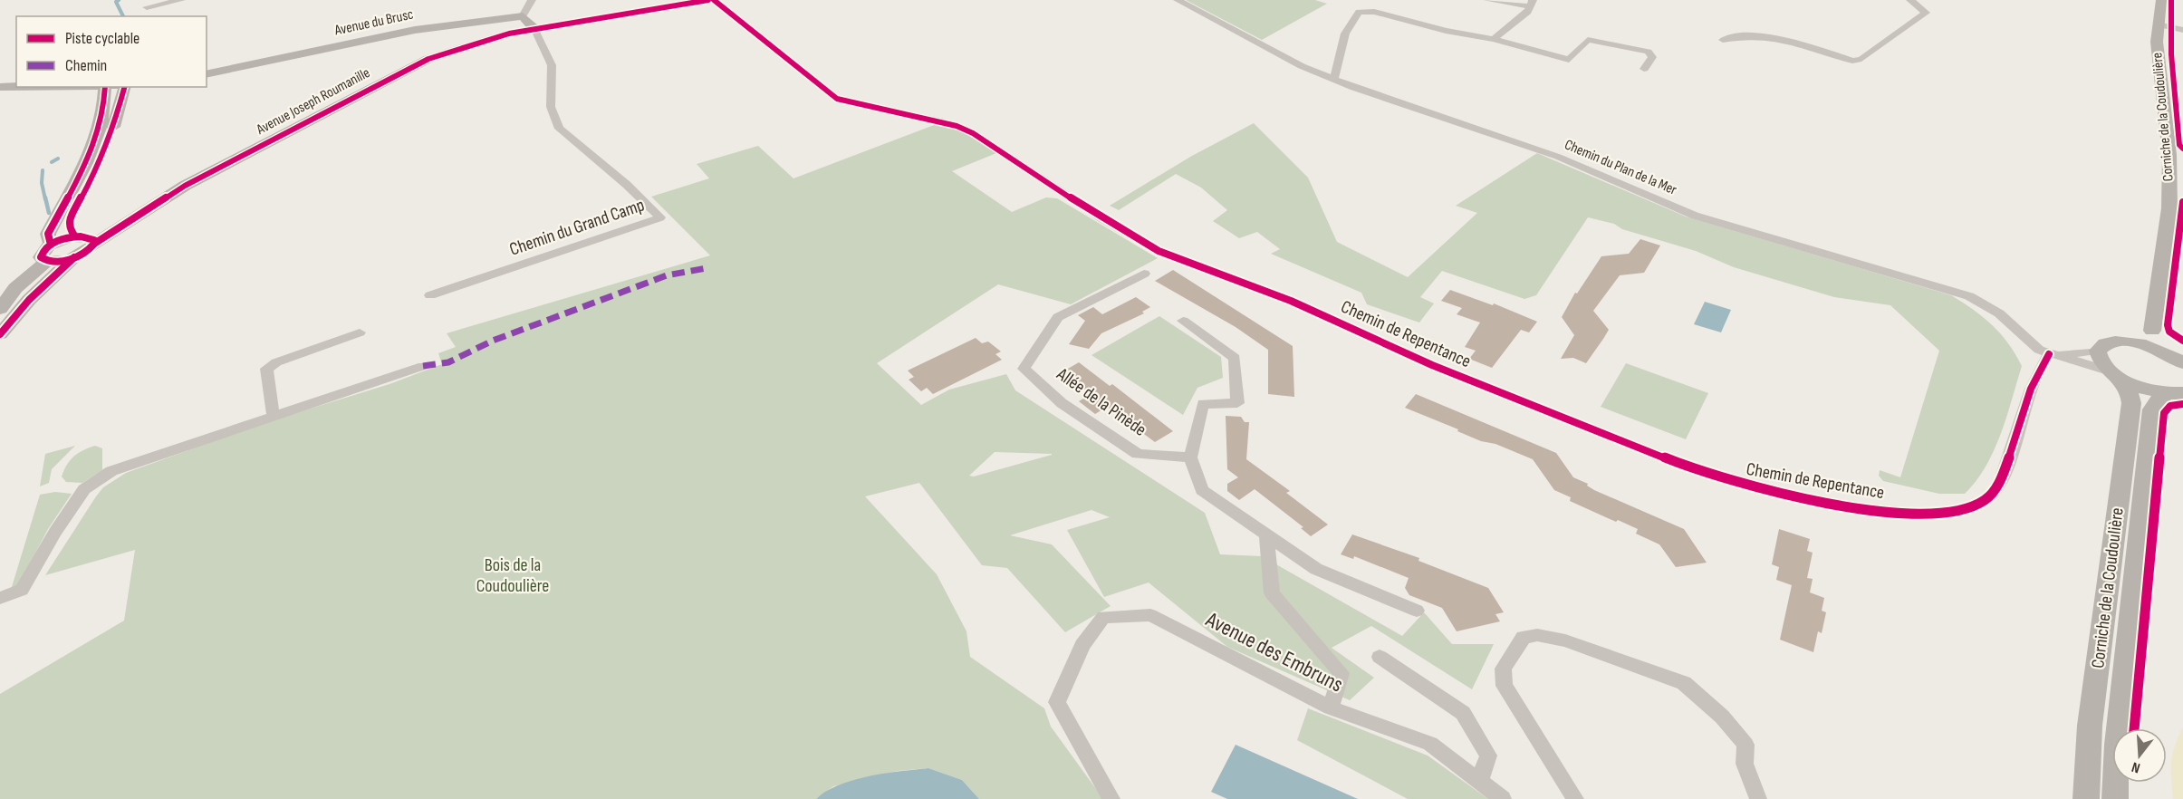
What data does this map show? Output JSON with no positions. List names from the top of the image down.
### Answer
{
  "streets": {
    "street": [
      "Avenue du Brusc",
      "Avenue Joseph Roumanille",
      "Corniche de la Coudoulière",
      "Chemin du Plan de la Mer",
      "Chemin du Grand Camp",
      "Chemin de Repentance",
      "Allée de la Pinède",
      "Avenue des Embruns"
    ]
  },
  "crossings": [
    ["Avenue Joseph Roumanille", "Chemin du Grand Camp"],
    ["Corniche de la Coudoulière", "Chemin du Plan de la Mer"],
    ["Chemin du Plan de la Mer", "Chemin de Repentance"]
  ],
  "parks": ["Bois de la Coudoulière"],
  "legend": ["Piste cyclable", "Chemin"],
  "north": "bottom"
}
